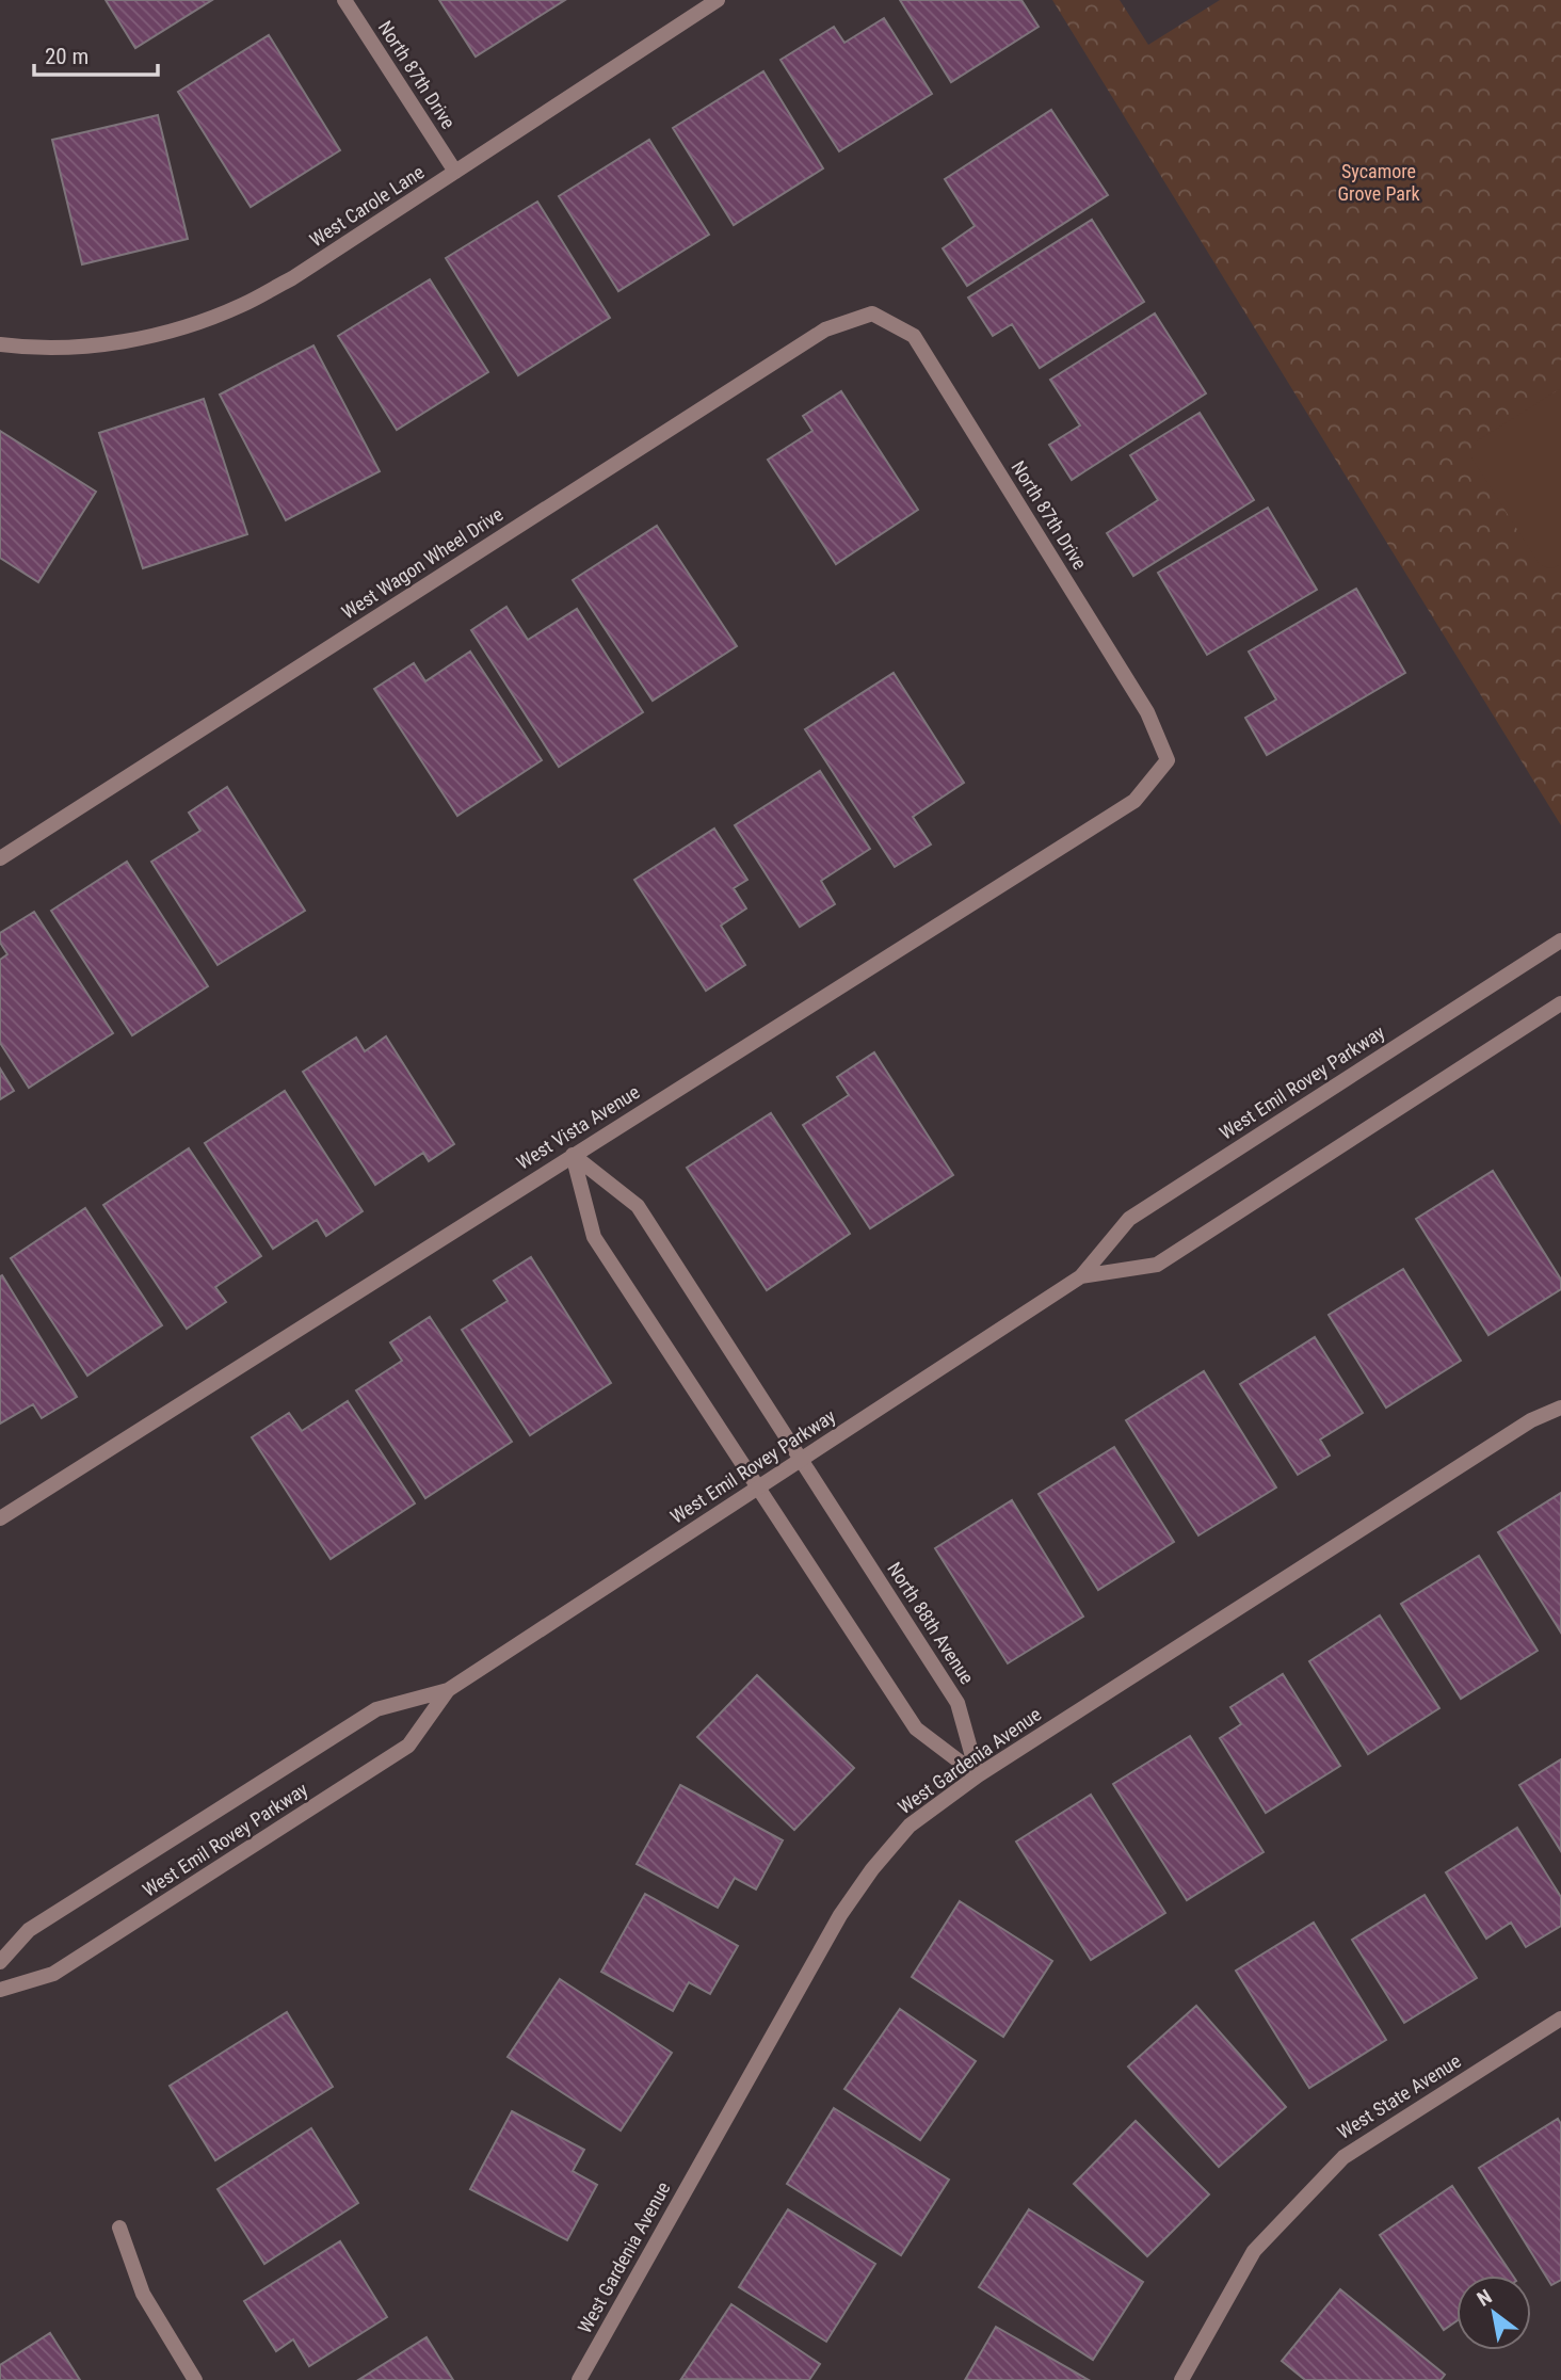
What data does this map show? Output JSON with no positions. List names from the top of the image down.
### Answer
{
  "streets": {
    "street": [
      "North 87th Drive",
      "West Carole Lane",
      "West Wagon Wheel Drive",
      "West Emil Rovey Parkway",
      "West Vista Avenue",
      "North 88th Avenue",
      "West Gardenia Avenue",
      "West State Avenue"
    ]
  },
  "crossings": [
    ["North 87th Drive", "West Carole Lane"],
    ["North 87th Drive", "West Wagon Wheel Drive"],
    ["North 87th Drive", "West Vista Avenue"],
    ["West Emil Rovey Parkway", "North 88th Avenue"],
    ["West Vista Avenue", "North 88th Avenue"],
    ["North 88th Avenue", "West Gardenia Avenue"]
  ],
  "parks": ["Sycamore Grove Park"],
  "scale_bar": "20 m",
  "north": "top left"
}
